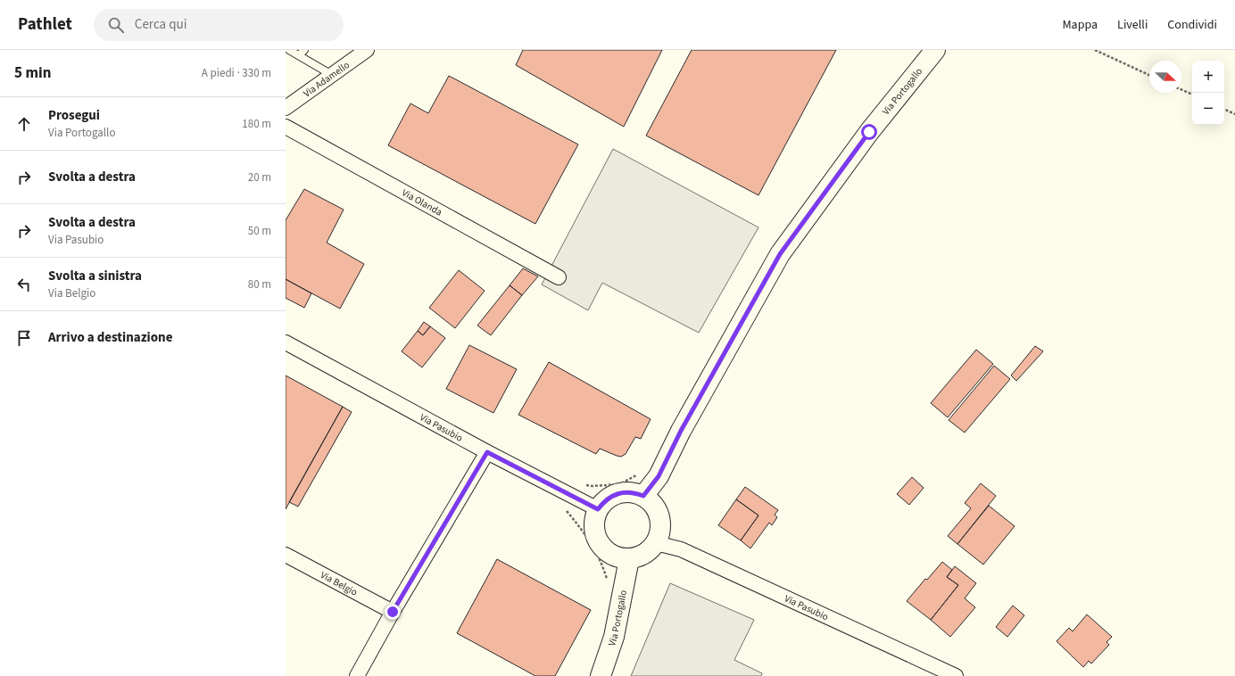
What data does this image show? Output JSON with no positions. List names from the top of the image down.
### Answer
{
  "streets": {
    "main road": ["Via Portogallo"],
    "street": [
      "Via Adamello",
      "Via Olanda",
      "Via Pasubio",
      "Via Belgio"
    ]
  },
  "crossings": [
    ["Via Portogallo", "Via Pasubio"]
  ],
  "north": "right",
  "page": {
    "header": "Pathlet",
    "search": "Cerca qui",
    "nav": ["Mappa", "Livelli", "Condividi"],
    "heading": ["5 min", "A piedi · 330 m"],
    "map_buttons": ["+", "−"],
    "list": [
      ["Prosegui", "Via Portogallo", "180 m"],
      ["Svolta a destra", "20 m"],
      ["Svolta a destra", "Via Pasubio", "50 m"],
      ["Svolta a sinistra", "Via Belgio", "80 m"],
      "Arrivo a destinazione"
    ]
  }
}
